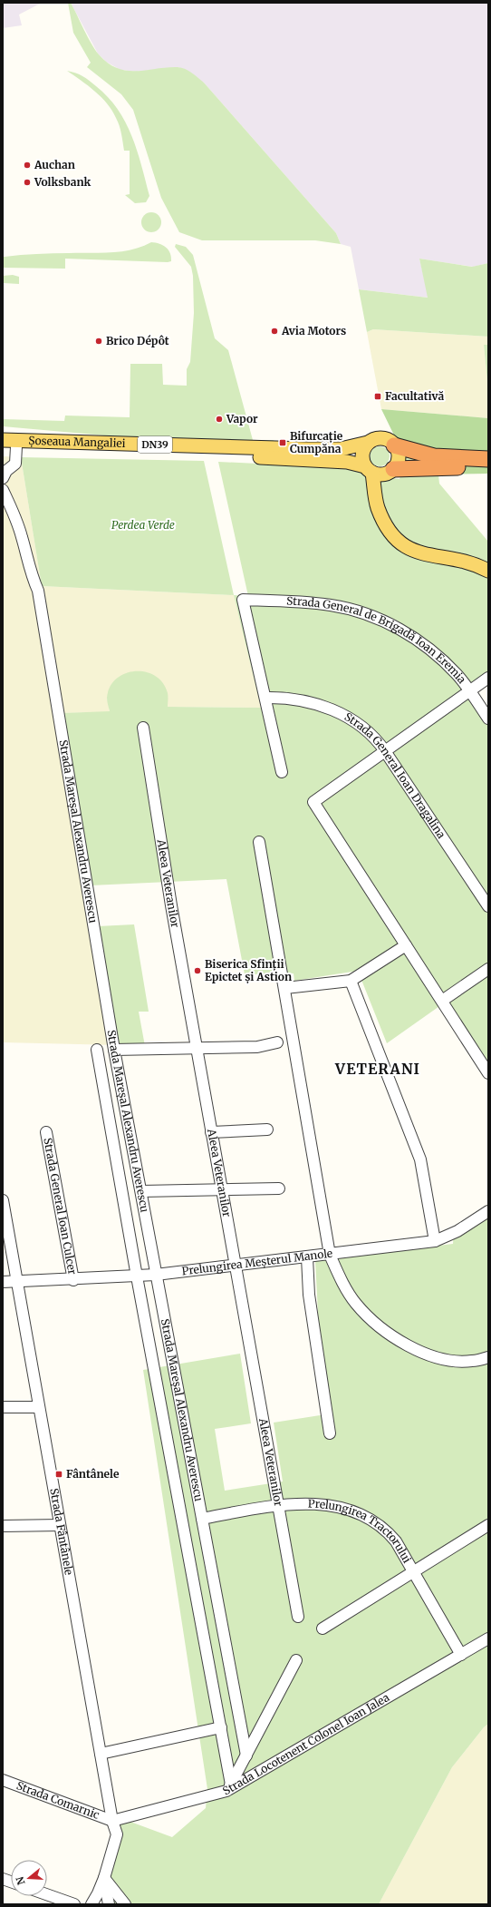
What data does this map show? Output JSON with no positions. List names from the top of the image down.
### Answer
{
  "streets": {
    "highway": ["DN39"],
    "main road": ["Șoseaua Mangaliei"],
    "street": [
      "Strada General de Brigadă Ioan Eremia",
      "Strada General Ioan Dragalina",
      "Strada Mareșal Alexandru Averescu",
      "Aleea Veteranilor",
      "Strada General Ioan Culcer",
      "Prelungirea Meșterul Manole",
      "Strada Fântânele",
      "Prelungirea Tractorului",
      "Strada Locotenent Colonel Ioan Jalea",
      "Strada Comarnic"
    ]
  },
  "crossings": [
    ["Șoseaua Mangaliei", "DN39"],
    ["Strada General de Brigadă Ioan Eremia", "Strada General Ioan Dragalina"],
    ["Strada Mareșal Alexandru Averescu", "Prelungirea Meșterul Manole"],
    ["Strada Mareșal Alexandru Averescu", "Prelungirea Tractorului"],
    ["Strada Mareșal Alexandru Averescu", "Strada Locotenent Colonel Ioan Jalea"],
    ["Aleea Veteranilor", "Prelungirea Meșterul Manole"],
    ["Aleea Veteranilor", "Prelungirea Tractorului"],
    ["Strada General Ioan Culcer", "Prelungirea Meșterul Manole"],
    ["Prelungirea Meșterul Manole", "Strada Fântânele"],
    ["Strada Fântânele", "Strada Locotenent Colonel Ioan Jalea"],
    ["Strada Fântânele", "Strada Comarnic"],
    ["Prelungirea Tractorului", "Strada Locotenent Colonel Ioan Jalea"],
    ["Strada Locotenent Colonel Ioan Jalea", "Strada Comarnic"]
  ],
  "districts": ["VETERANI"],
  "parks": ["Perdea Verde"],
  "places": {
    "other": [
      "Auchan",
      "Volksbank",
      "Avia Motors",
      "Brico Dépôt",
      "Vapor",
      "Biserica Sfinții Epictet și Astion"
    ],
    "transit": ["Facultativă", "Bifurcație Cumpăna", "Fântânele"]
  },
  "north": "left"
}
